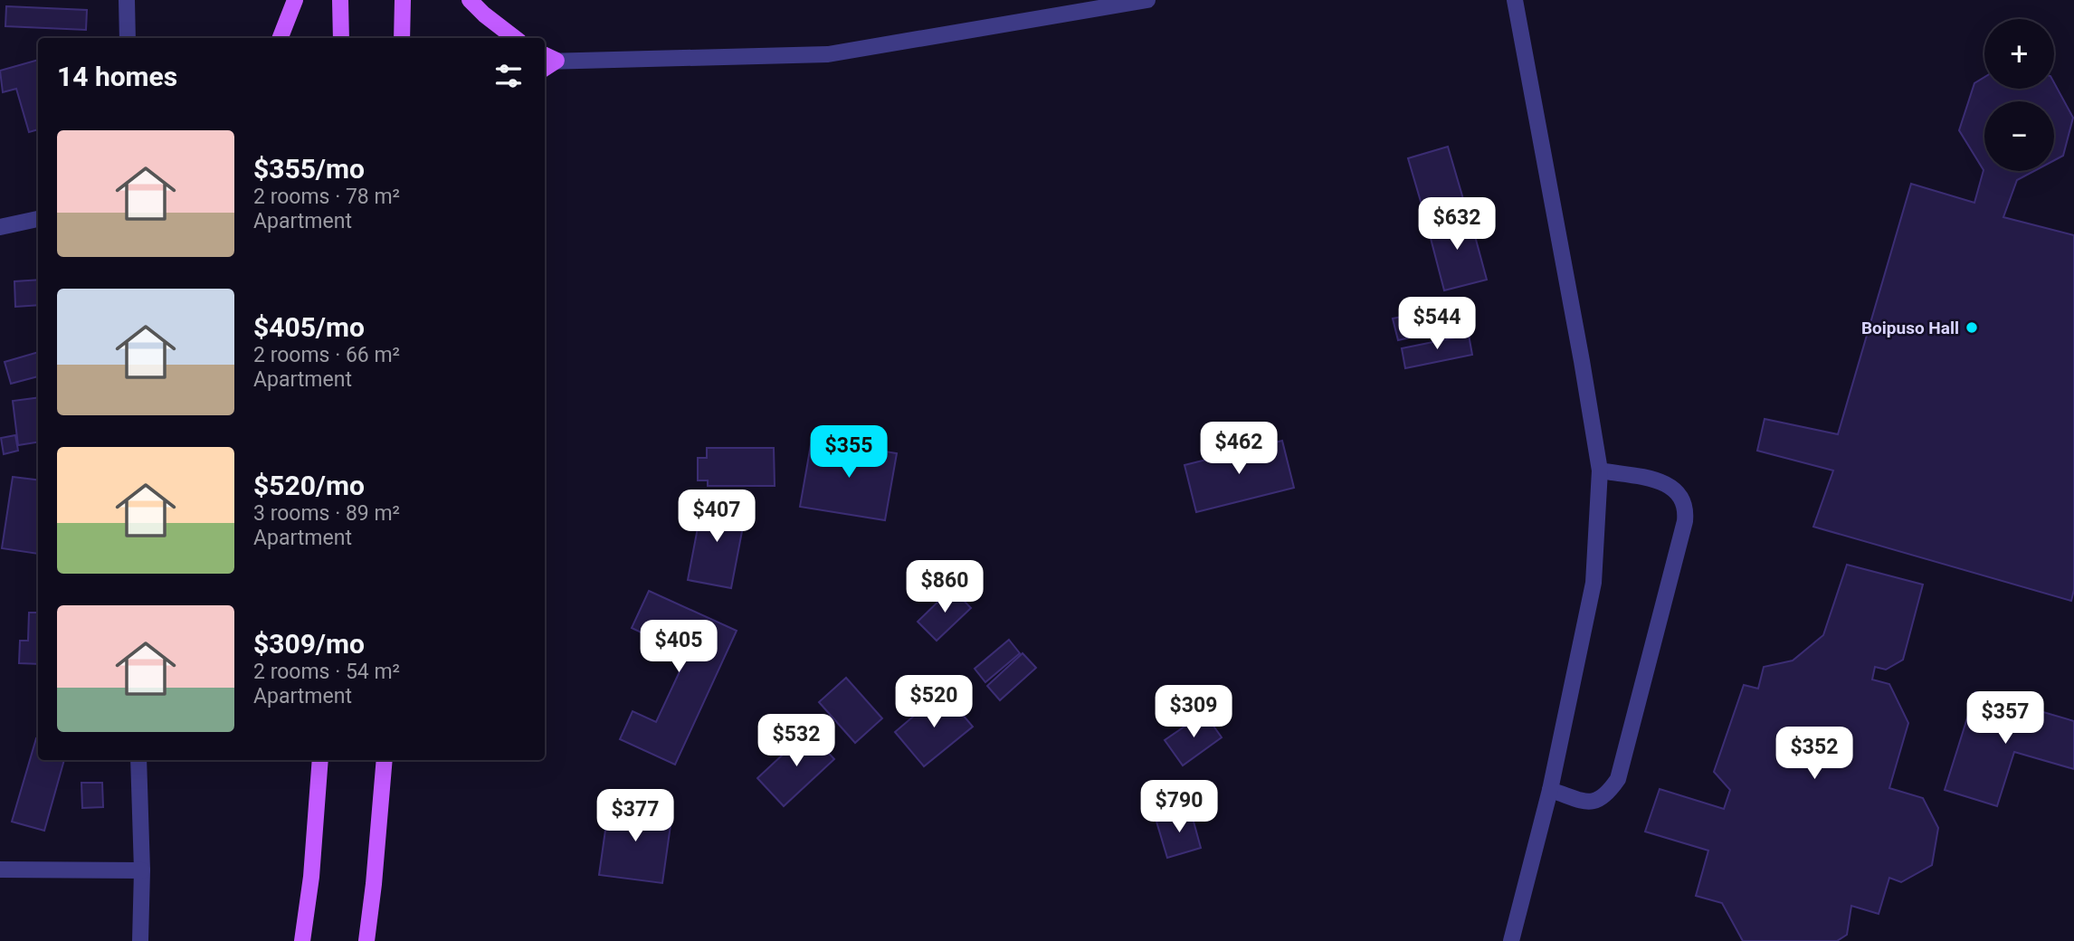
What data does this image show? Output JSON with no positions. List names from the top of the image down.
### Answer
{
  "places": ["Boipuso Hall"],
  "page": {
    "map_buttons": ["+", "−"],
    "heading": "14 homes",
    "list": [
      {
        "name": "$355/mo",
        "note": "2 rooms · 78 m² · Apartment"
      },
      {
        "name": "$405/mo",
        "note": "2 rooms · 66 m² · Apartment"
      },
      {
        "name": "$520/mo",
        "note": "3 rooms · 89 m² · Apartment"
      },
      {
        "name": "$309/mo",
        "note": "2 rooms · 54 m² · Apartment"
      }
    ],
    "price": [
      "$632",
      "$544",
      "$462",
      "$355",
      "$407",
      "$860",
      "$405",
      "$520",
      "$309",
      "$357",
      "$532",
      "$352",
      "$790",
      "$377"
    ]
  }
}
